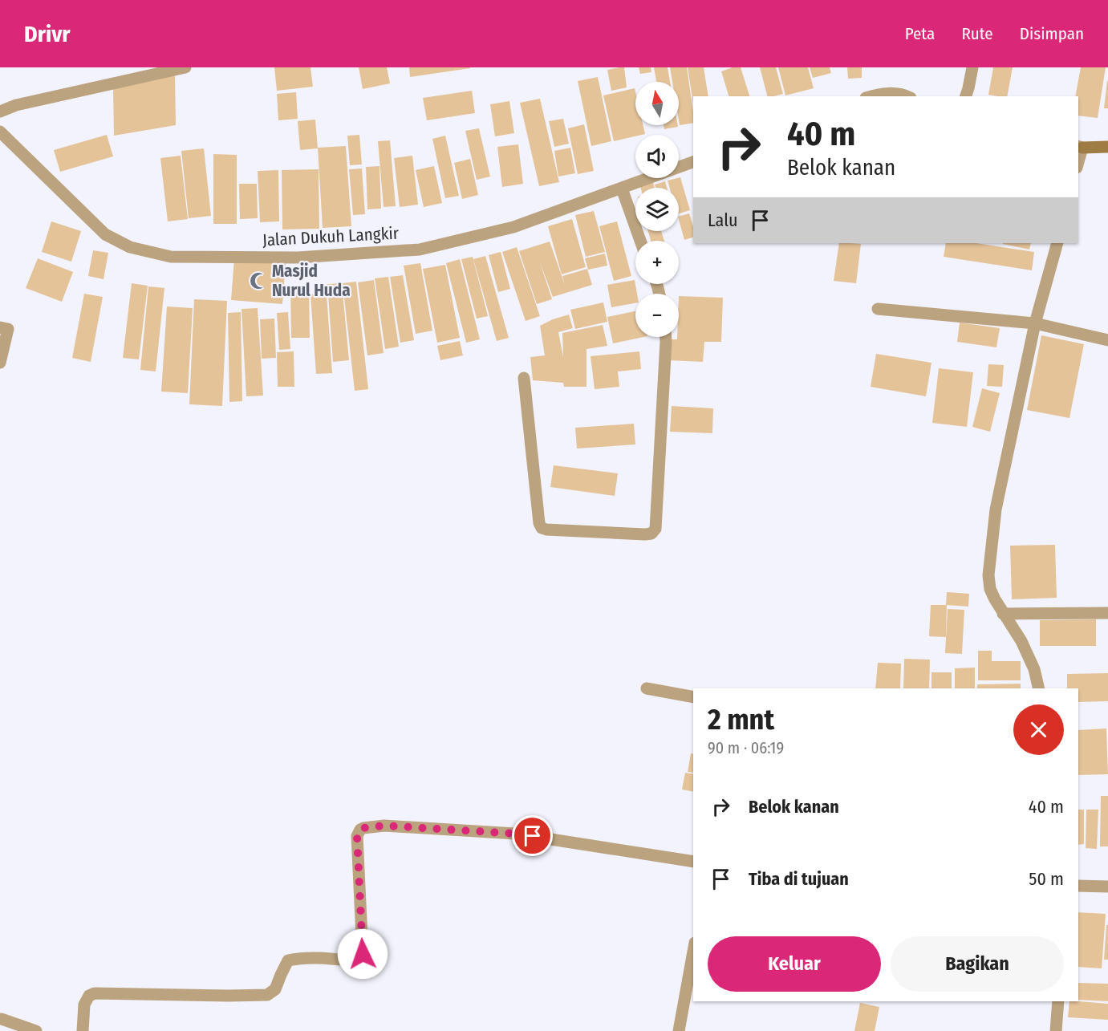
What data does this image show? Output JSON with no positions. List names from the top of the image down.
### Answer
{
  "streets": {
    "street": ["Jalan Dukuh Langkir"]
  },
  "places": {
    "mosque": ["Masjid Nurul Huda"]
  },
  "north": "top",
  "page": {
    "header": "Drivr",
    "nav": ["Peta", "Rute", "Disimpan"],
    "map_buttons": ["+", "−"],
    "turn": ["40 m", "Belok kanan"],
    "then": "Lalu",
    "heading": ["2 mnt", "90 m · 06:19"],
    "list": [
      {
        "name": "Belok kanan",
        "value": "40 m"
      },
      {
        "name": "Tiba di tujuan",
        "value": "50 m"
      }
    ],
    "buttons": ["Keluar", "Bagikan"]
  }
}
